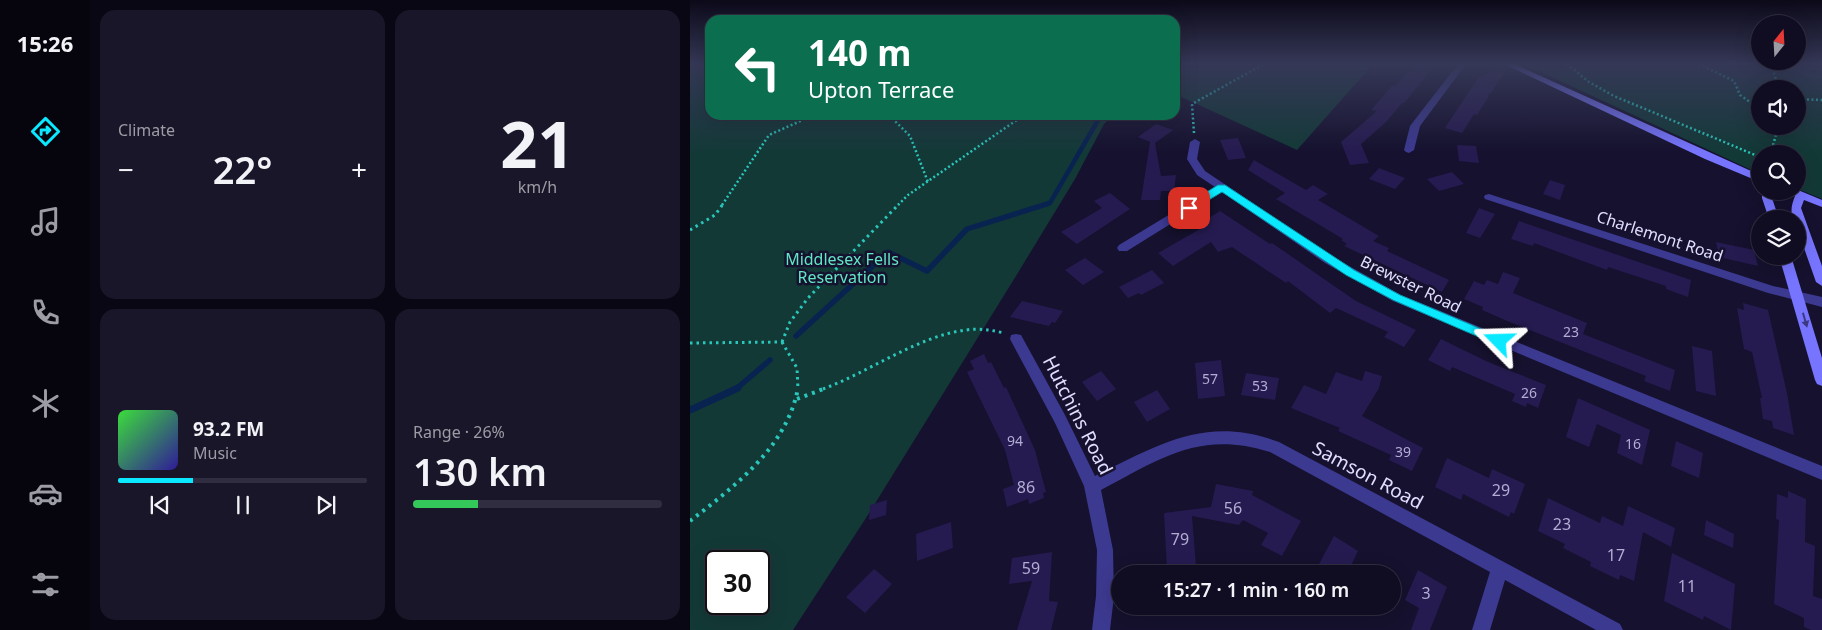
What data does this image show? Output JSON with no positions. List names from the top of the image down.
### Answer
{
  "streets": {
    "street": [
      "Charlemont Road",
      "Brewster Road",
      "Hutchins Road",
      "Samson Road"
    ]
  },
  "crossings": [
    ["Hutchins Road", "Samson Road"]
  ],
  "parks": ["Middlesex Fells Reservation"],
  "house_numbers": [
    "23",
    "57",
    "53",
    "26",
    "94",
    "16",
    "39",
    "86",
    "29",
    "56",
    "23",
    "79",
    "17",
    "59",
    "11",
    "3"
  ],
  "north": "top",
  "page": {
    "tabs": "15:26",
    "tile": [
      "Climate",
      ["21", "km/h"],
      ["Range · 26%", "130 km"]
    ],
    "turn": ["140 m", "Upton Terrace"],
    "heat": ["−", "22°", "+"],
    "song": ["93.2 FM", "Music"],
    "limit": "30",
    "trip": "15:27 · 1 min · 160 m"
  }
}
